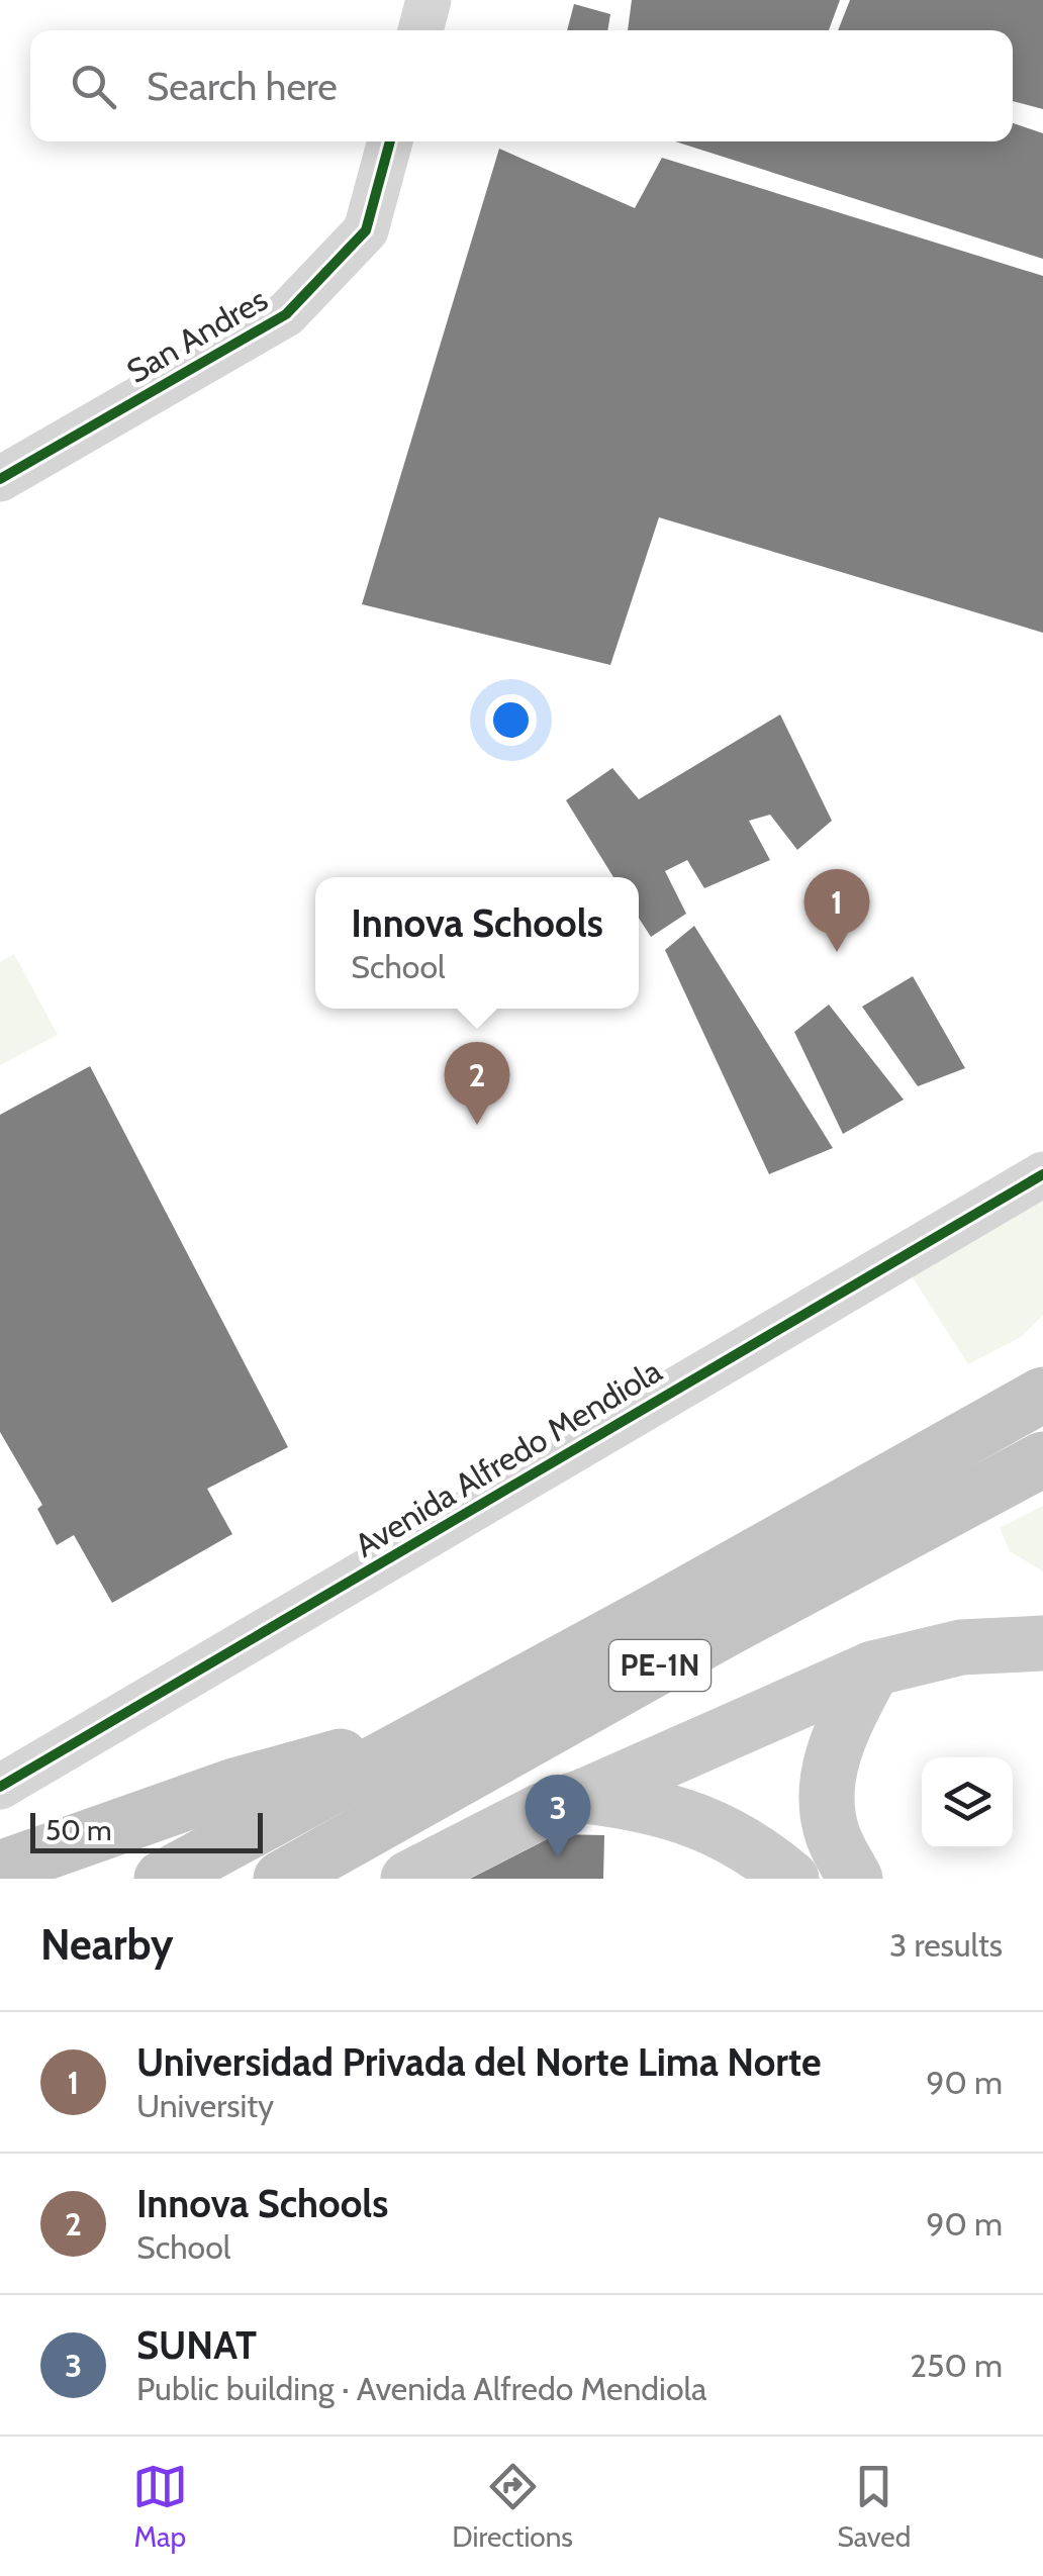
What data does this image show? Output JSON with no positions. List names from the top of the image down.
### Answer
{
  "streets": {
    "highway": ["PE-1N"],
    "street": ["San Andres", "Avenida Alfredo Mendiola"]
  },
  "scale_bar": "50 m",
  "page": {
    "search": "Search here",
    "pins": ["1", "2", "3"],
    "popup": ["Innova Schools", "School"],
    "scale": "50 m",
    "heading": ["Nearby", "3 results"],
    "list": [
      {
        "mark": "1",
        "name": "Universidad Privada del Norte Lima Norte",
        "note": "University",
        "value": "90 m"
      },
      {
        "mark": "2",
        "name": "Innova Schools",
        "note": "School",
        "value": "90 m"
      },
      {
        "mark": "3",
        "name": "SUNAT",
        "note": "Public building · Avenida Alfredo Mendiola",
        "value": "250 m"
      }
    ],
    "nav": ["Map", "Directions", "Saved"]
  }
}
